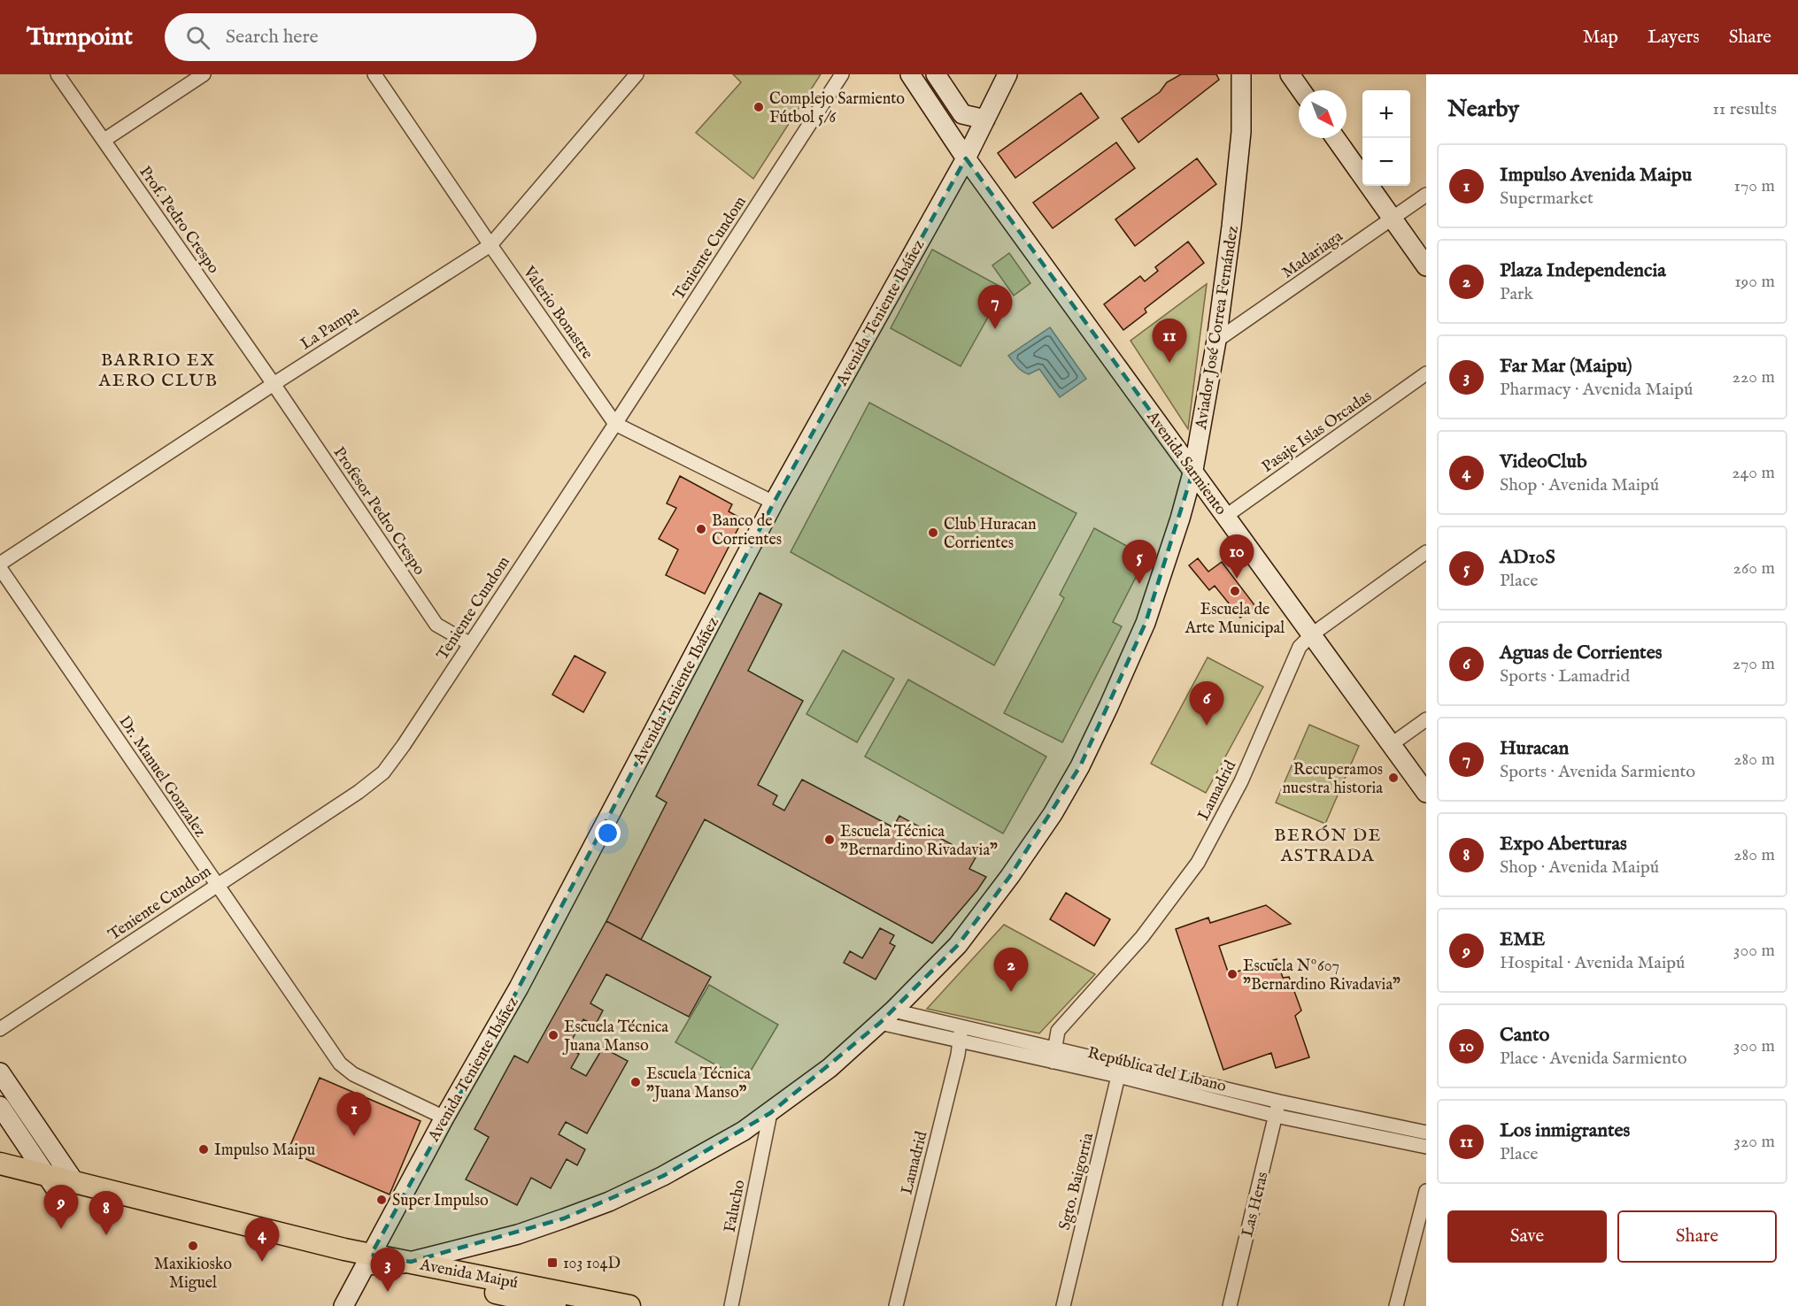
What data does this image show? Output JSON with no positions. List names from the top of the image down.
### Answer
{
  "streets": {
    "main road": [
      "Avenida Teniente Ibáñez",
      "Aviador José Correa Fernández",
      "Avenida Sarmiento",
      "Avenida Maipú"
    ],
    "street": [
      "Prof. Pedro Crespo",
      "Teniente Cundom",
      "Madariaga",
      "Valerio Bonastre",
      "La Pampa",
      "Pasaje Islas Orcadas",
      "Profesor Pedro Crespo",
      "Dr. Manuel Gonzalez",
      "Lamadrid",
      "República del Libano",
      "Sgto. Baigorria",
      "Las Heras",
      "Falucho"
    ]
  },
  "crossings": [
    ["Prof. Pedro Crespo", "La Pampa"],
    ["Prof. Pedro Crespo", "Profesor Pedro Crespo"],
    ["Teniente Cundom", "Valerio Bonastre"],
    ["Teniente Cundom", "Profesor Pedro Crespo"],
    ["Teniente Cundom", "Dr. Manuel Gonzalez"],
    ["Madariaga", "Aviador José Correa Fernández"],
    ["Valerio Bonastre", "Avenida Teniente Ibáñez"],
    ["Valerio Bonastre", "La Pampa"],
    ["Avenida Teniente Ibáñez", "Avenida Sarmiento"],
    ["Avenida Teniente Ibáñez", "Dr. Manuel Gonzalez"],
    ["Avenida Teniente Ibáñez", "Avenida Maipú"],
    ["La Pampa", "Profesor Pedro Crespo"],
    ["Aviador José Correa Fernández", "Avenida Sarmiento"],
    ["Aviador José Correa Fernández", "República del Libano"],
    ["Aviador José Correa Fernández", "Falucho"],
    ["Aviador José Correa Fernández", "Avenida Maipú"],
    ["Pasaje Islas Orcadas", "Avenida Sarmiento"],
    ["Avenida Sarmiento", "Lamadrid"],
    ["Lamadrid", "República del Libano"],
    ["República del Libano", "Sgto. Baigorria"],
    ["República del Libano", "Las Heras"]
  ],
  "districts": ["BARRIO EX AERO CLUB", "BERÓN DE ASTRADA"],
  "places": {
    "other": [
      "Complejo Sarmiento Fútbol 5/6",
      "Banco de Corrientes",
      "Club Huracan Corrientes",
      "Escuela de Arte Municipal",
      "Recuperamos nuestra historia",
      "Escuela Técnica \"Bernardino Rivadavia\"",
      "Escuela Nº607 \"Bernardino Rivadavia\"",
      "Escuela Técnica Juana Manso",
      "Escuela Técnica \"Juana Manso\"",
      "Impulso Maipu",
      "Super Impulso",
      "Maxikiosko Miguel"
    ],
    "transit": ["103 104D"]
  },
  "north": "bottom right",
  "page": {
    "header": "Turnpoint",
    "search": "Search here",
    "nav": ["Map", "Layers", "Share"],
    "heading": ["Nearby", "11 results"],
    "map_buttons": ["+", "−"],
    "list": [
      {
        "mark": "1",
        "name": "Impulso Avenida Maipu",
        "note": "Supermarket",
        "value": "170 m"
      },
      {
        "mark": "2",
        "name": "Plaza Independencia",
        "note": "Park",
        "value": "190 m"
      },
      {
        "mark": "3",
        "name": "Far Mar (Maipu)",
        "note": "Pharmacy · Avenida Maipú",
        "value": "220 m"
      },
      {
        "mark": "4",
        "name": "VideoClub",
        "note": "Shop · Avenida Maipú",
        "value": "240 m"
      },
      {
        "mark": "5",
        "name": "AD10S",
        "note": "Place",
        "value": "260 m"
      },
      {
        "mark": "6",
        "name": "Aguas de Corrientes",
        "note": "Sports · Lamadrid",
        "value": "270 m"
      },
      {
        "mark": "7",
        "name": "Huracan",
        "note": "Sports · Avenida Sarmiento",
        "value": "280 m"
      },
      {
        "mark": "8",
        "name": "Expo Aberturas",
        "note": "Shop · Avenida Maipú",
        "value": "280 m"
      },
      {
        "mark": "9",
        "name": "EME",
        "note": "Hospital · Avenida Maipú",
        "value": "300 m"
      },
      {
        "mark": "10",
        "name": "Canto",
        "note": "Place · Avenida Sarmiento",
        "value": "300 m"
      },
      {
        "mark": "11",
        "name": "Los inmigrantes",
        "note": "Place",
        "value": "320 m"
      }
    ],
    "pins": [
      "7",
      "11",
      "10",
      "5",
      "6",
      "2",
      "1",
      "9",
      "8",
      "4",
      "3"
    ],
    "buttons": ["Save", "Share"]
  }
}
